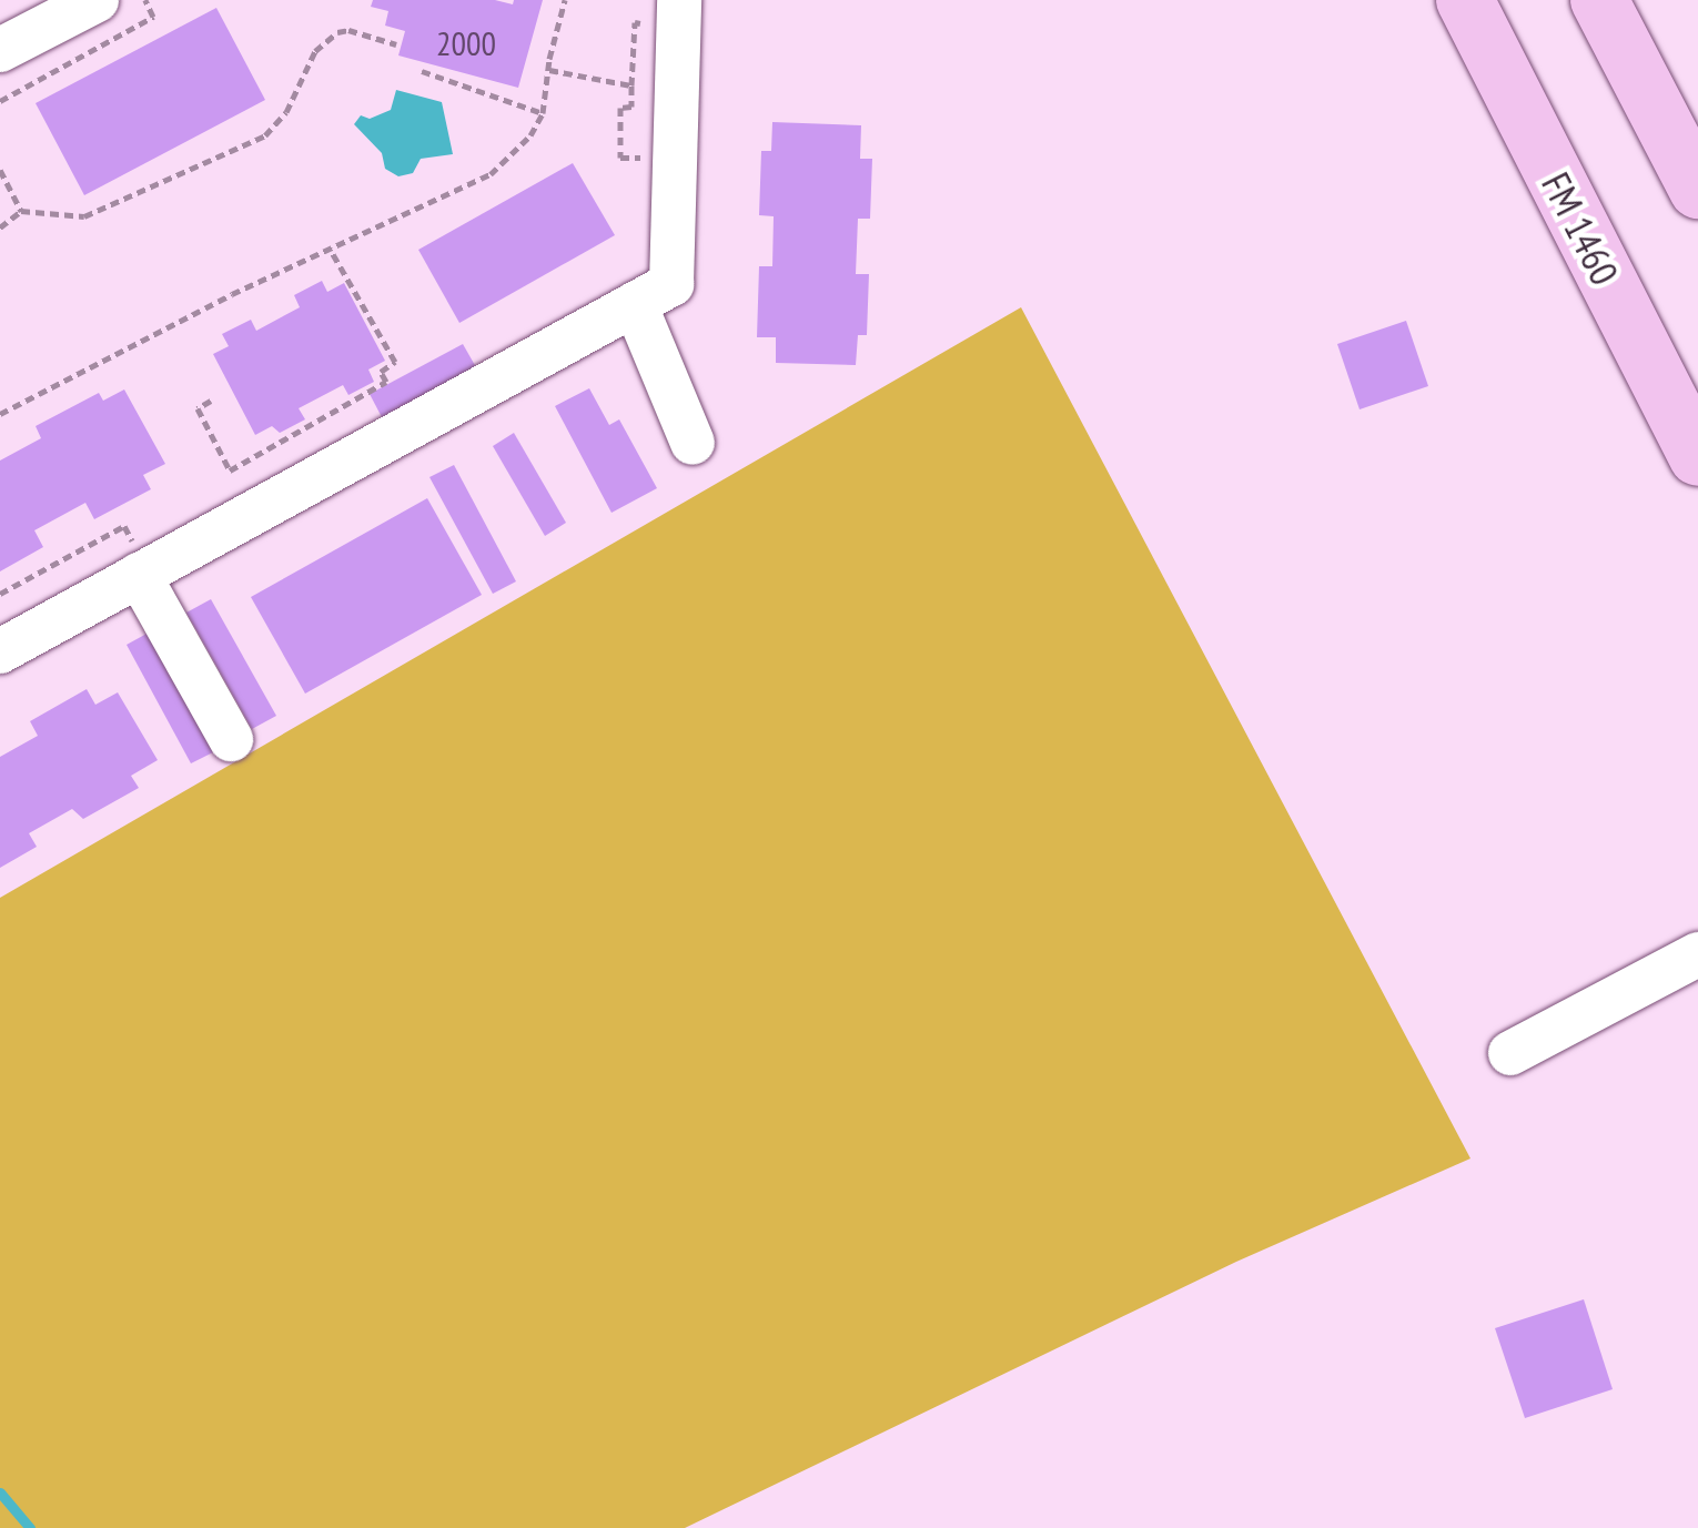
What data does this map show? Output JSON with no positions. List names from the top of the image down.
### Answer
{
  "streets": {
    "main road": ["FM 1460"]
  },
  "house_numbers": ["2000"]
}
